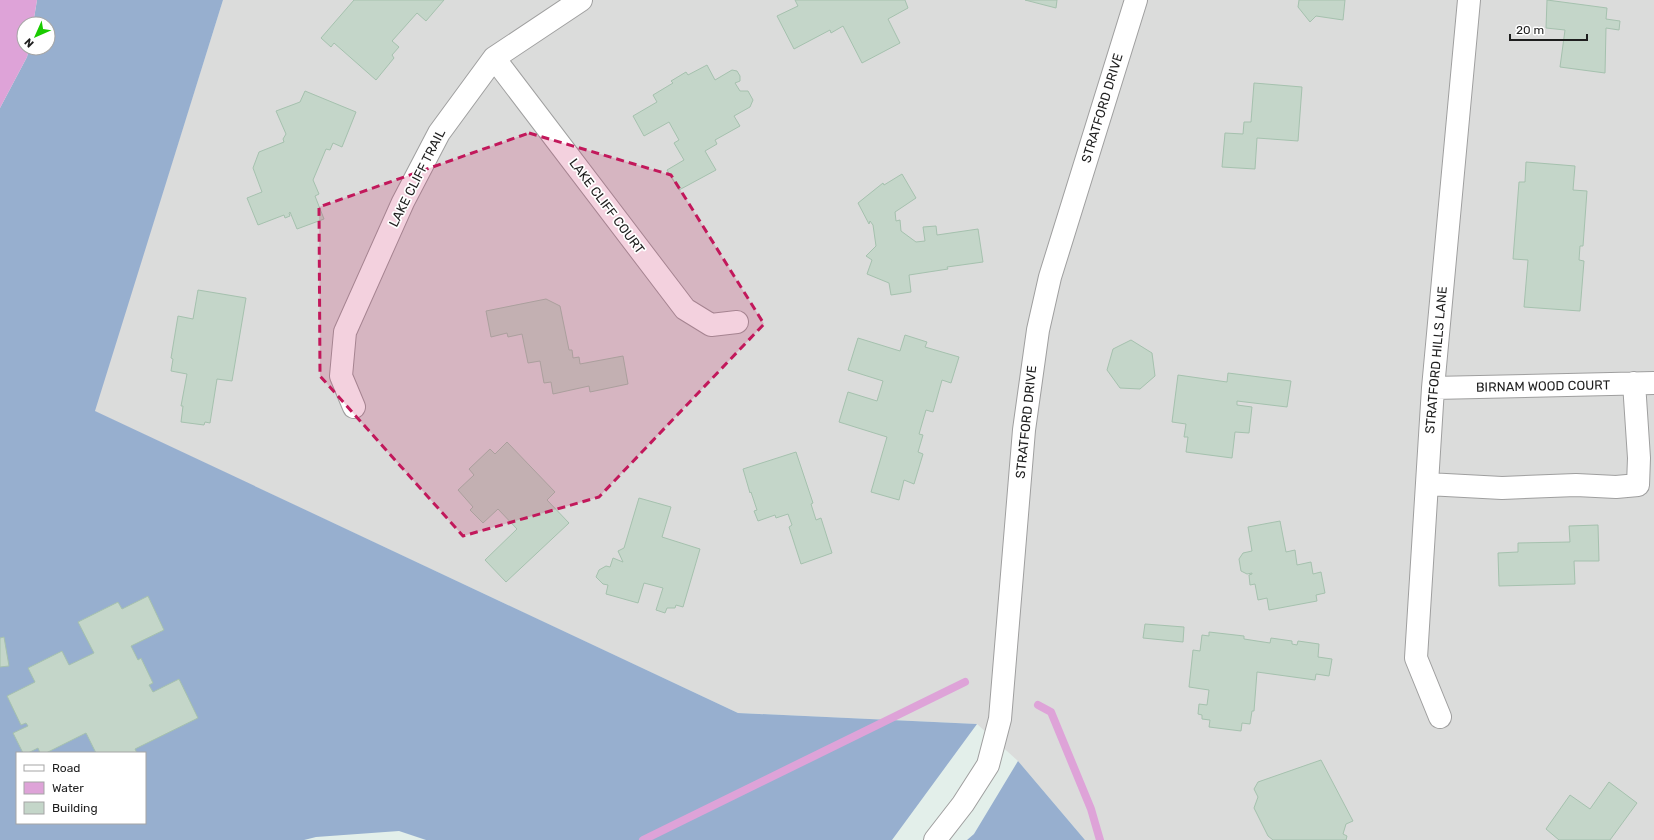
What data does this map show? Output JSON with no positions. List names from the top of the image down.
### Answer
{
  "streets": {
    "street": [
      "STRATFORD DRIVE",
      "LAKE CLIFF TRAIL",
      "LAKE CLIFF COURT",
      "STRATFORD HILLS LANE",
      "BIRNAM WOOD COURT"
    ]
  },
  "crossings": [
    ["LAKE CLIFF TRAIL", "LAKE CLIFF COURT"],
    ["STRATFORD HILLS LANE", "BIRNAM WOOD COURT"]
  ],
  "legend": ["Road", "Water", "Building"],
  "scale_bar": "20 m",
  "north": "bottom left"
}
